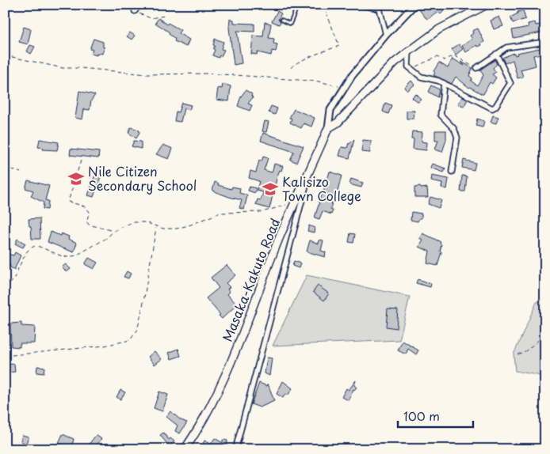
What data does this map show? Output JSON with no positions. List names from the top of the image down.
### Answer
{
  "streets": {
    "highway": ["Masaka-Kakuto Road"]
  },
  "places": {
    "school or university": ["Nile Citizen Secondary School", "Kalisizo Town College"]
  },
  "scale_bar": "100 m"
}
